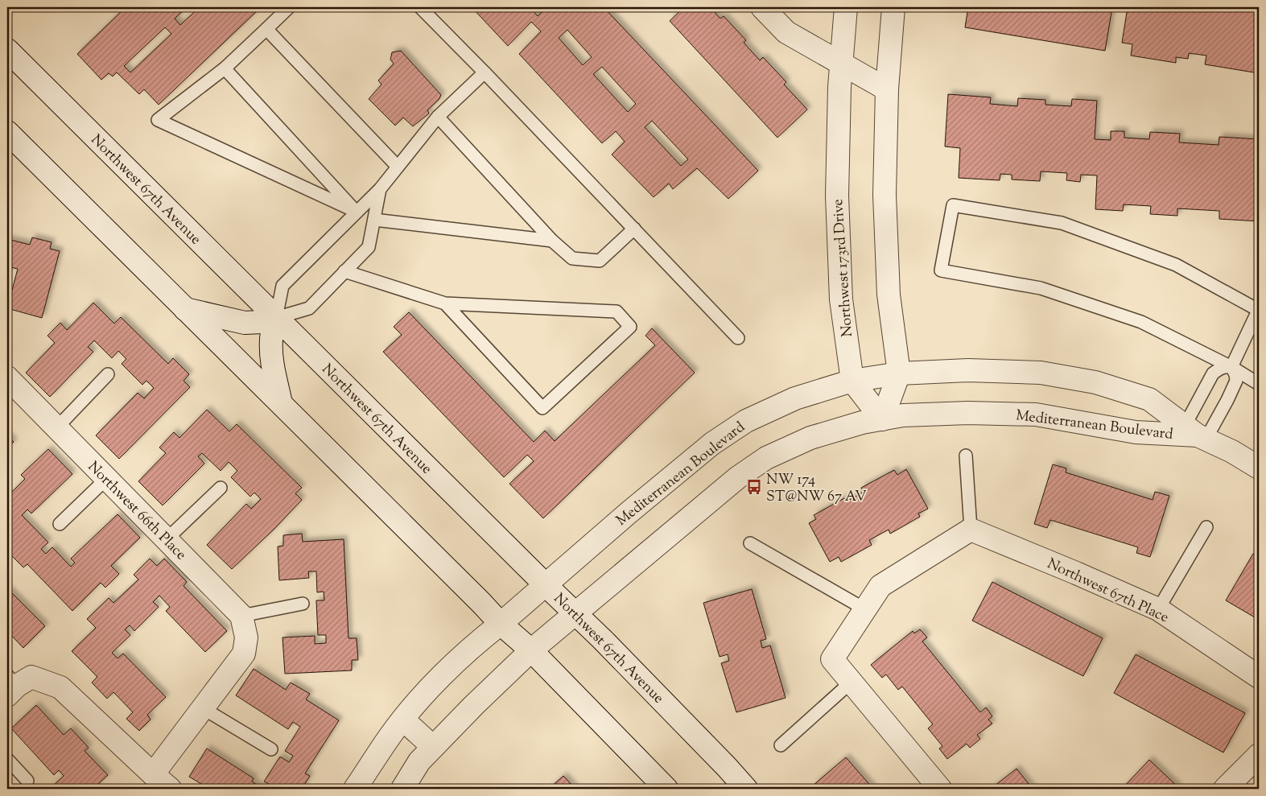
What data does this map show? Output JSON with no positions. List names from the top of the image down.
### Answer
{
  "streets": {
    "street": [
      "Northwest 67th Avenue",
      "Northwest 173rd Drive",
      "Mediterranean Boulevard",
      "Northwest 66th Place",
      "Northwest 67th Place"
    ]
  },
  "crossings": [
    ["Northwest 67th Avenue", "Mediterranean Boulevard"],
    ["Northwest 173rd Drive", "Mediterranean Boulevard"]
  ],
  "places": {
    "bus stop": ["NW 174 ST@NW 67 AV"]
  }
}
